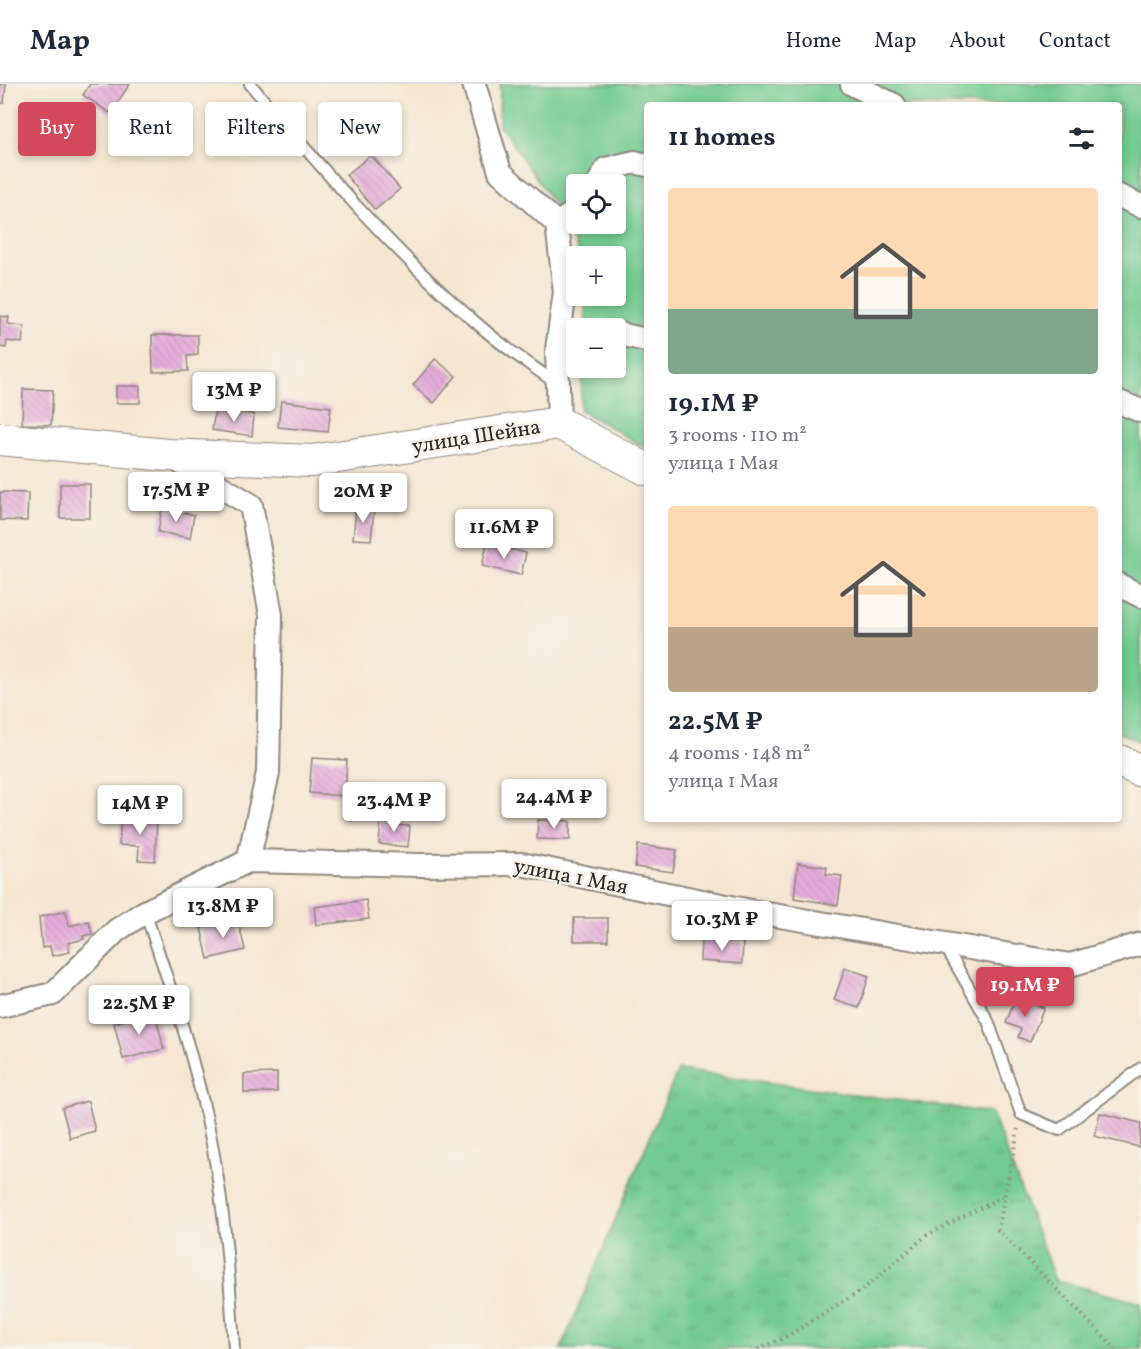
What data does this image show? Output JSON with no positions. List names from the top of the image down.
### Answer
{
  "streets": {
    "street": ["улица Шейна", "улица 1 Мая"]
  },
  "page": {
    "header": "Map",
    "nav": [
      "Home",
      "Map",
      "About",
      "Contact"
    ],
    "chip": [
      "Buy",
      "Rent",
      "Filters",
      "New"
    ],
    "heading": "11 homes",
    "map_buttons": ["+", "−"],
    "list": [
      {
        "name": "19.1M ₽",
        "note": "3 rooms · 110 m² · улица 1 Мая"
      },
      {
        "name": "22.5M ₽",
        "note": "4 rooms · 148 m² · улица 1 Мая"
      }
    ],
    "price": [
      "13M ₽",
      "17.5M ₽",
      "20M ₽",
      "11.6M ₽",
      "24.4M ₽",
      "23.4M ₽",
      "14M ₽",
      "13.8M ₽",
      "10.3M ₽",
      "19.1M ₽",
      "22.5M ₽"
    ]
  }
}
